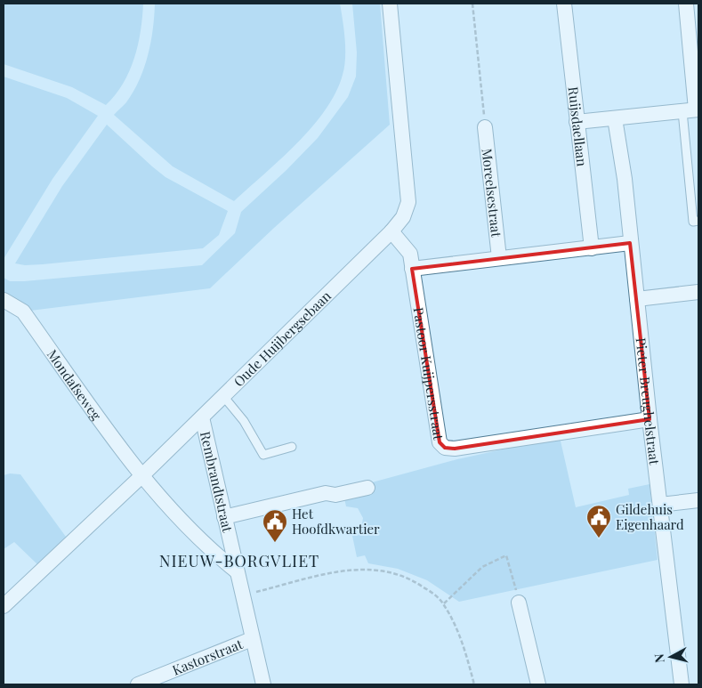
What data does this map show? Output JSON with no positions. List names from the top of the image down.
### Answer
{
  "streets": {
    "street": [
      "Ruijsdaellaan",
      "Moreelsestraat",
      "Oude Huijbergsebaan",
      "Pastoor Kuijpersstraat",
      "Mondafseweg",
      "Pieter Breughelstraat",
      "Rembrandtstraat",
      "Kastorstraat"
    ]
  },
  "crossings": [
    ["Oude Huijbergsebaan", "Pastoor Kuijpersstraat"],
    ["Oude Huijbergsebaan", "Mondafseweg"],
    ["Oude Huijbergsebaan", "Rembrandtstraat"],
    ["Pastoor Kuijpersstraat", "Pieter Breughelstraat"],
    ["Mondafseweg", "Rembrandtstraat"],
    ["Rembrandtstraat", "Kastorstraat"]
  ],
  "districts": ["NIEUW-BORGVLIET"],
  "places": {
    "public building": ["Gildehuis Eigenhaard", "Het Hoofdkwartier"]
  },
  "north": "left"
}
